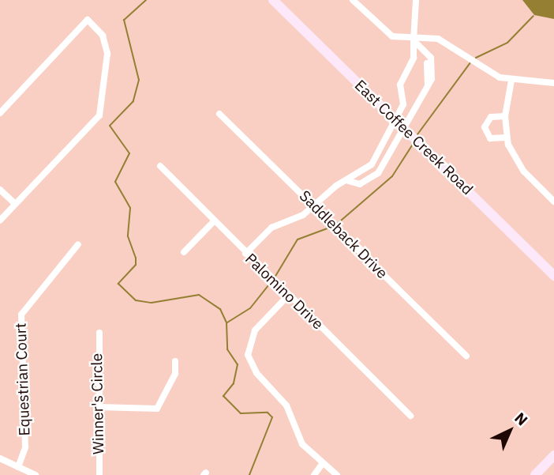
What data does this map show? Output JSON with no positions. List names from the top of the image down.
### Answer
{
  "streets": {
    "street": [
      "East Coffee Creek Road",
      "Saddleback Drive",
      "Palomino Drive",
      "Equestrian Court",
      "Winner's Circle"
    ]
  },
  "north": "top right"
}
